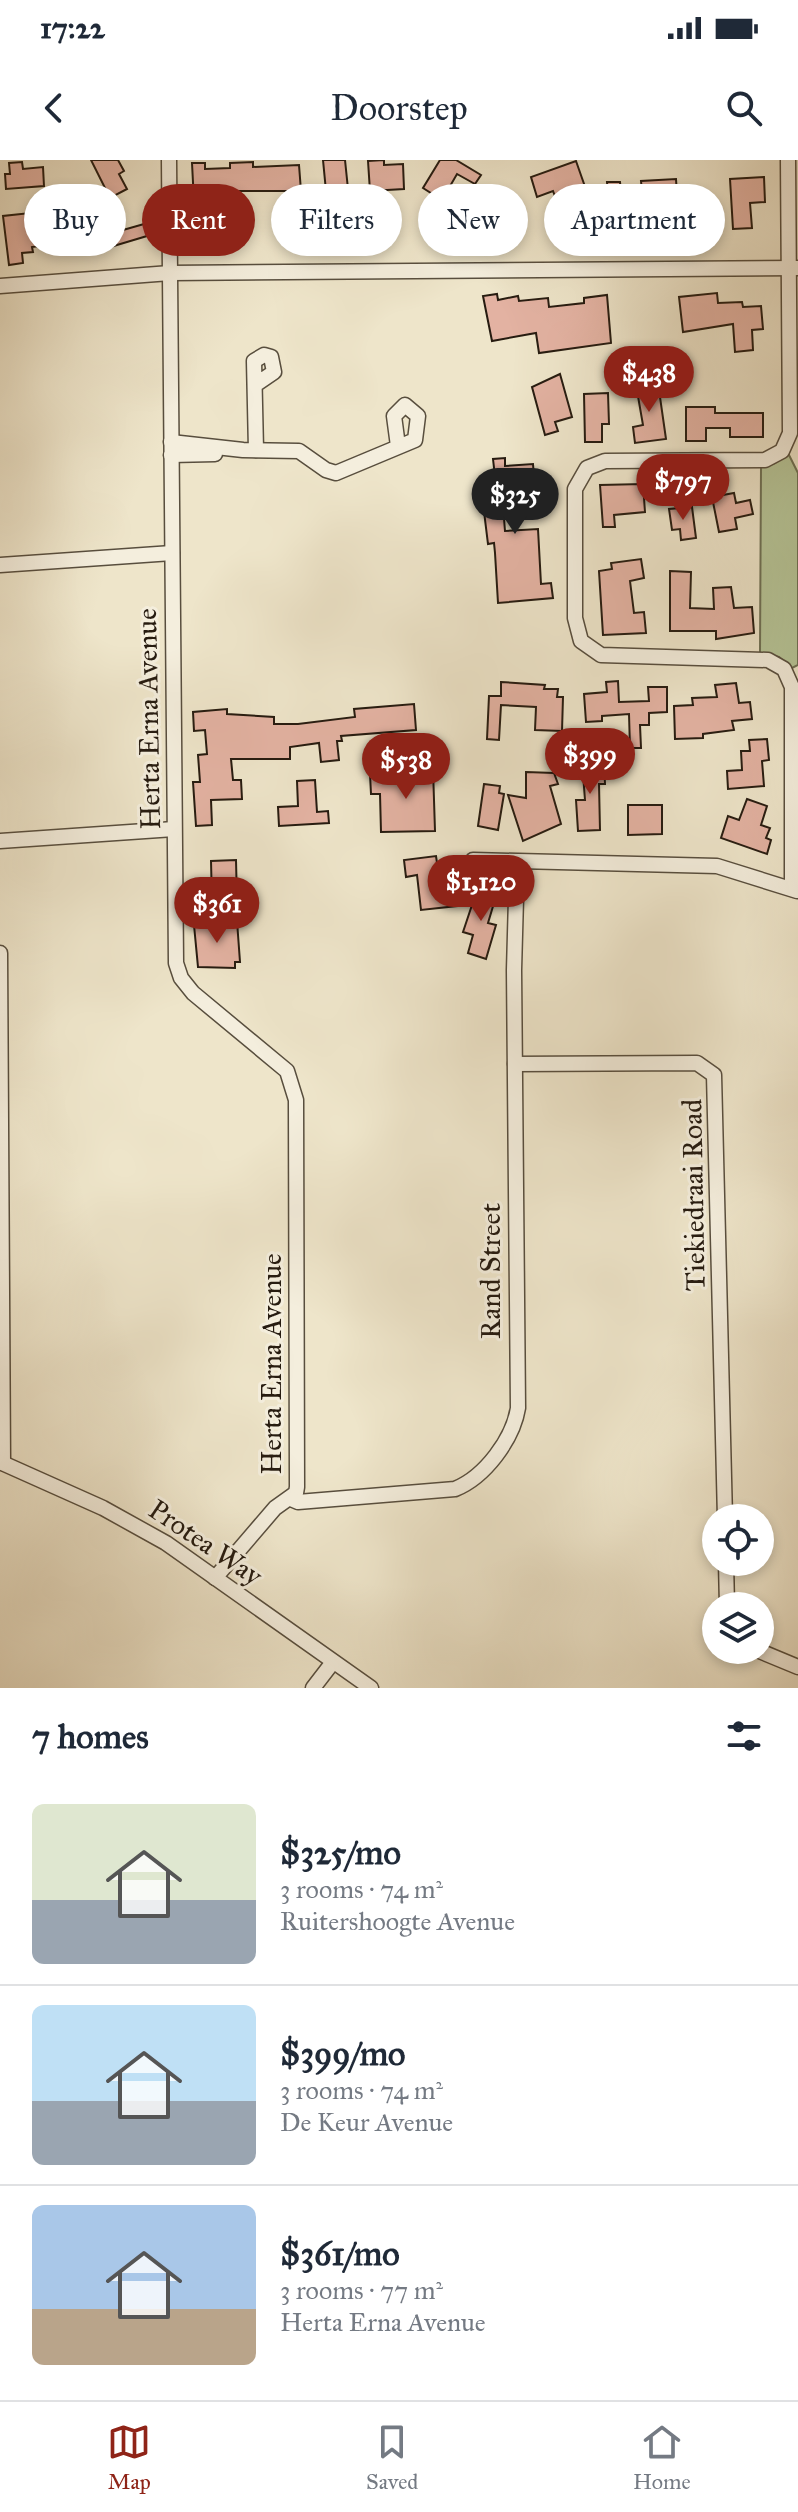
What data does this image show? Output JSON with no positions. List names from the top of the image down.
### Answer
{
  "streets": {
    "street": [
      "Herta Erna Avenue",
      "Tiekiedraai Road",
      "Rand Street",
      "Protea Way"
    ]
  },
  "crossings": [
    ["Herta Erna Avenue", "Rand Street"],
    ["Herta Erna Avenue", "Protea Way"],
    ["Tiekiedraai Road", "Rand Street"]
  ],
  "page": {
    "status": "17:22",
    "header": "Doorstep",
    "chip": [
      "Buy",
      "Rent",
      "Filters",
      "New",
      "Apartment"
    ],
    "price": [
      "$438",
      "$797",
      "$325",
      "$399",
      "$538",
      "$1,120",
      "$361"
    ],
    "heading": "7 homes",
    "list": [
      {
        "name": "$325/mo",
        "note": "3 rooms · 74 m² · Ruitershoogte Avenue"
      },
      {
        "name": "$399/mo",
        "note": "3 rooms · 74 m² · De Keur Avenue"
      },
      {
        "name": "$361/mo",
        "note": "3 rooms · 77 m² · Herta Erna Avenue"
      }
    ],
    "tabs": ["Map", "Saved", "Home"]
  }
}
